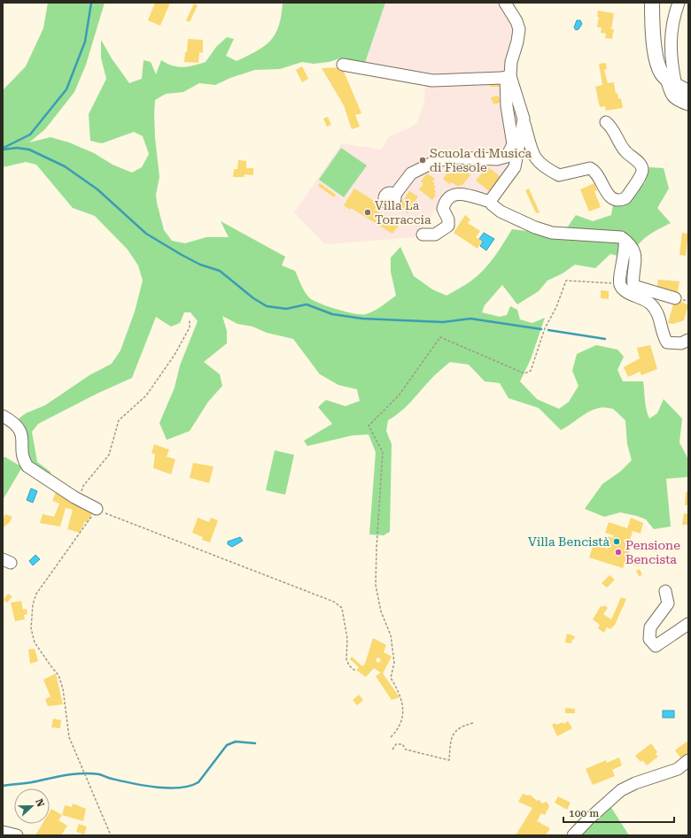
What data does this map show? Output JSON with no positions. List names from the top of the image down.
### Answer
{
  "places": [
    "Scuola di Musica di Fiesole",
    "Villa La Torraccia",
    "Villa Bencistà",
    "Pensione Bencista"
  ],
  "scale_bar": "100 m",
  "north": "right"
}
